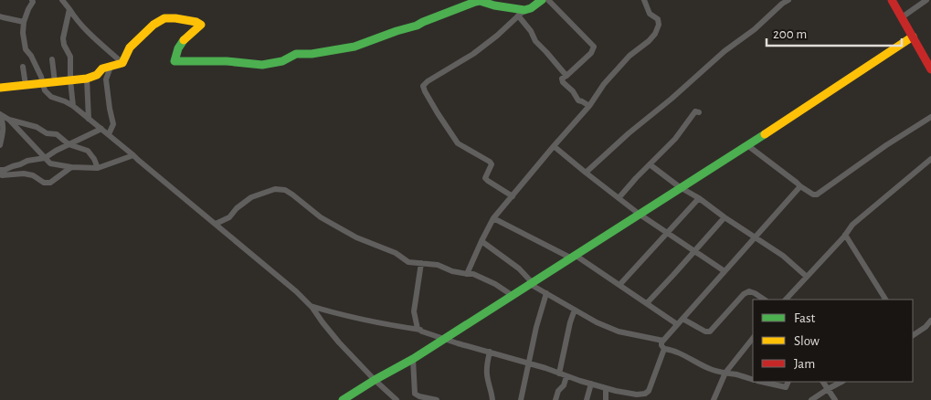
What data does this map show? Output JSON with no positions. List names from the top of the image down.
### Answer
{
  "legend": ["Fast", "Slow", "Jam"],
  "scale_bar": "200 m"
}
